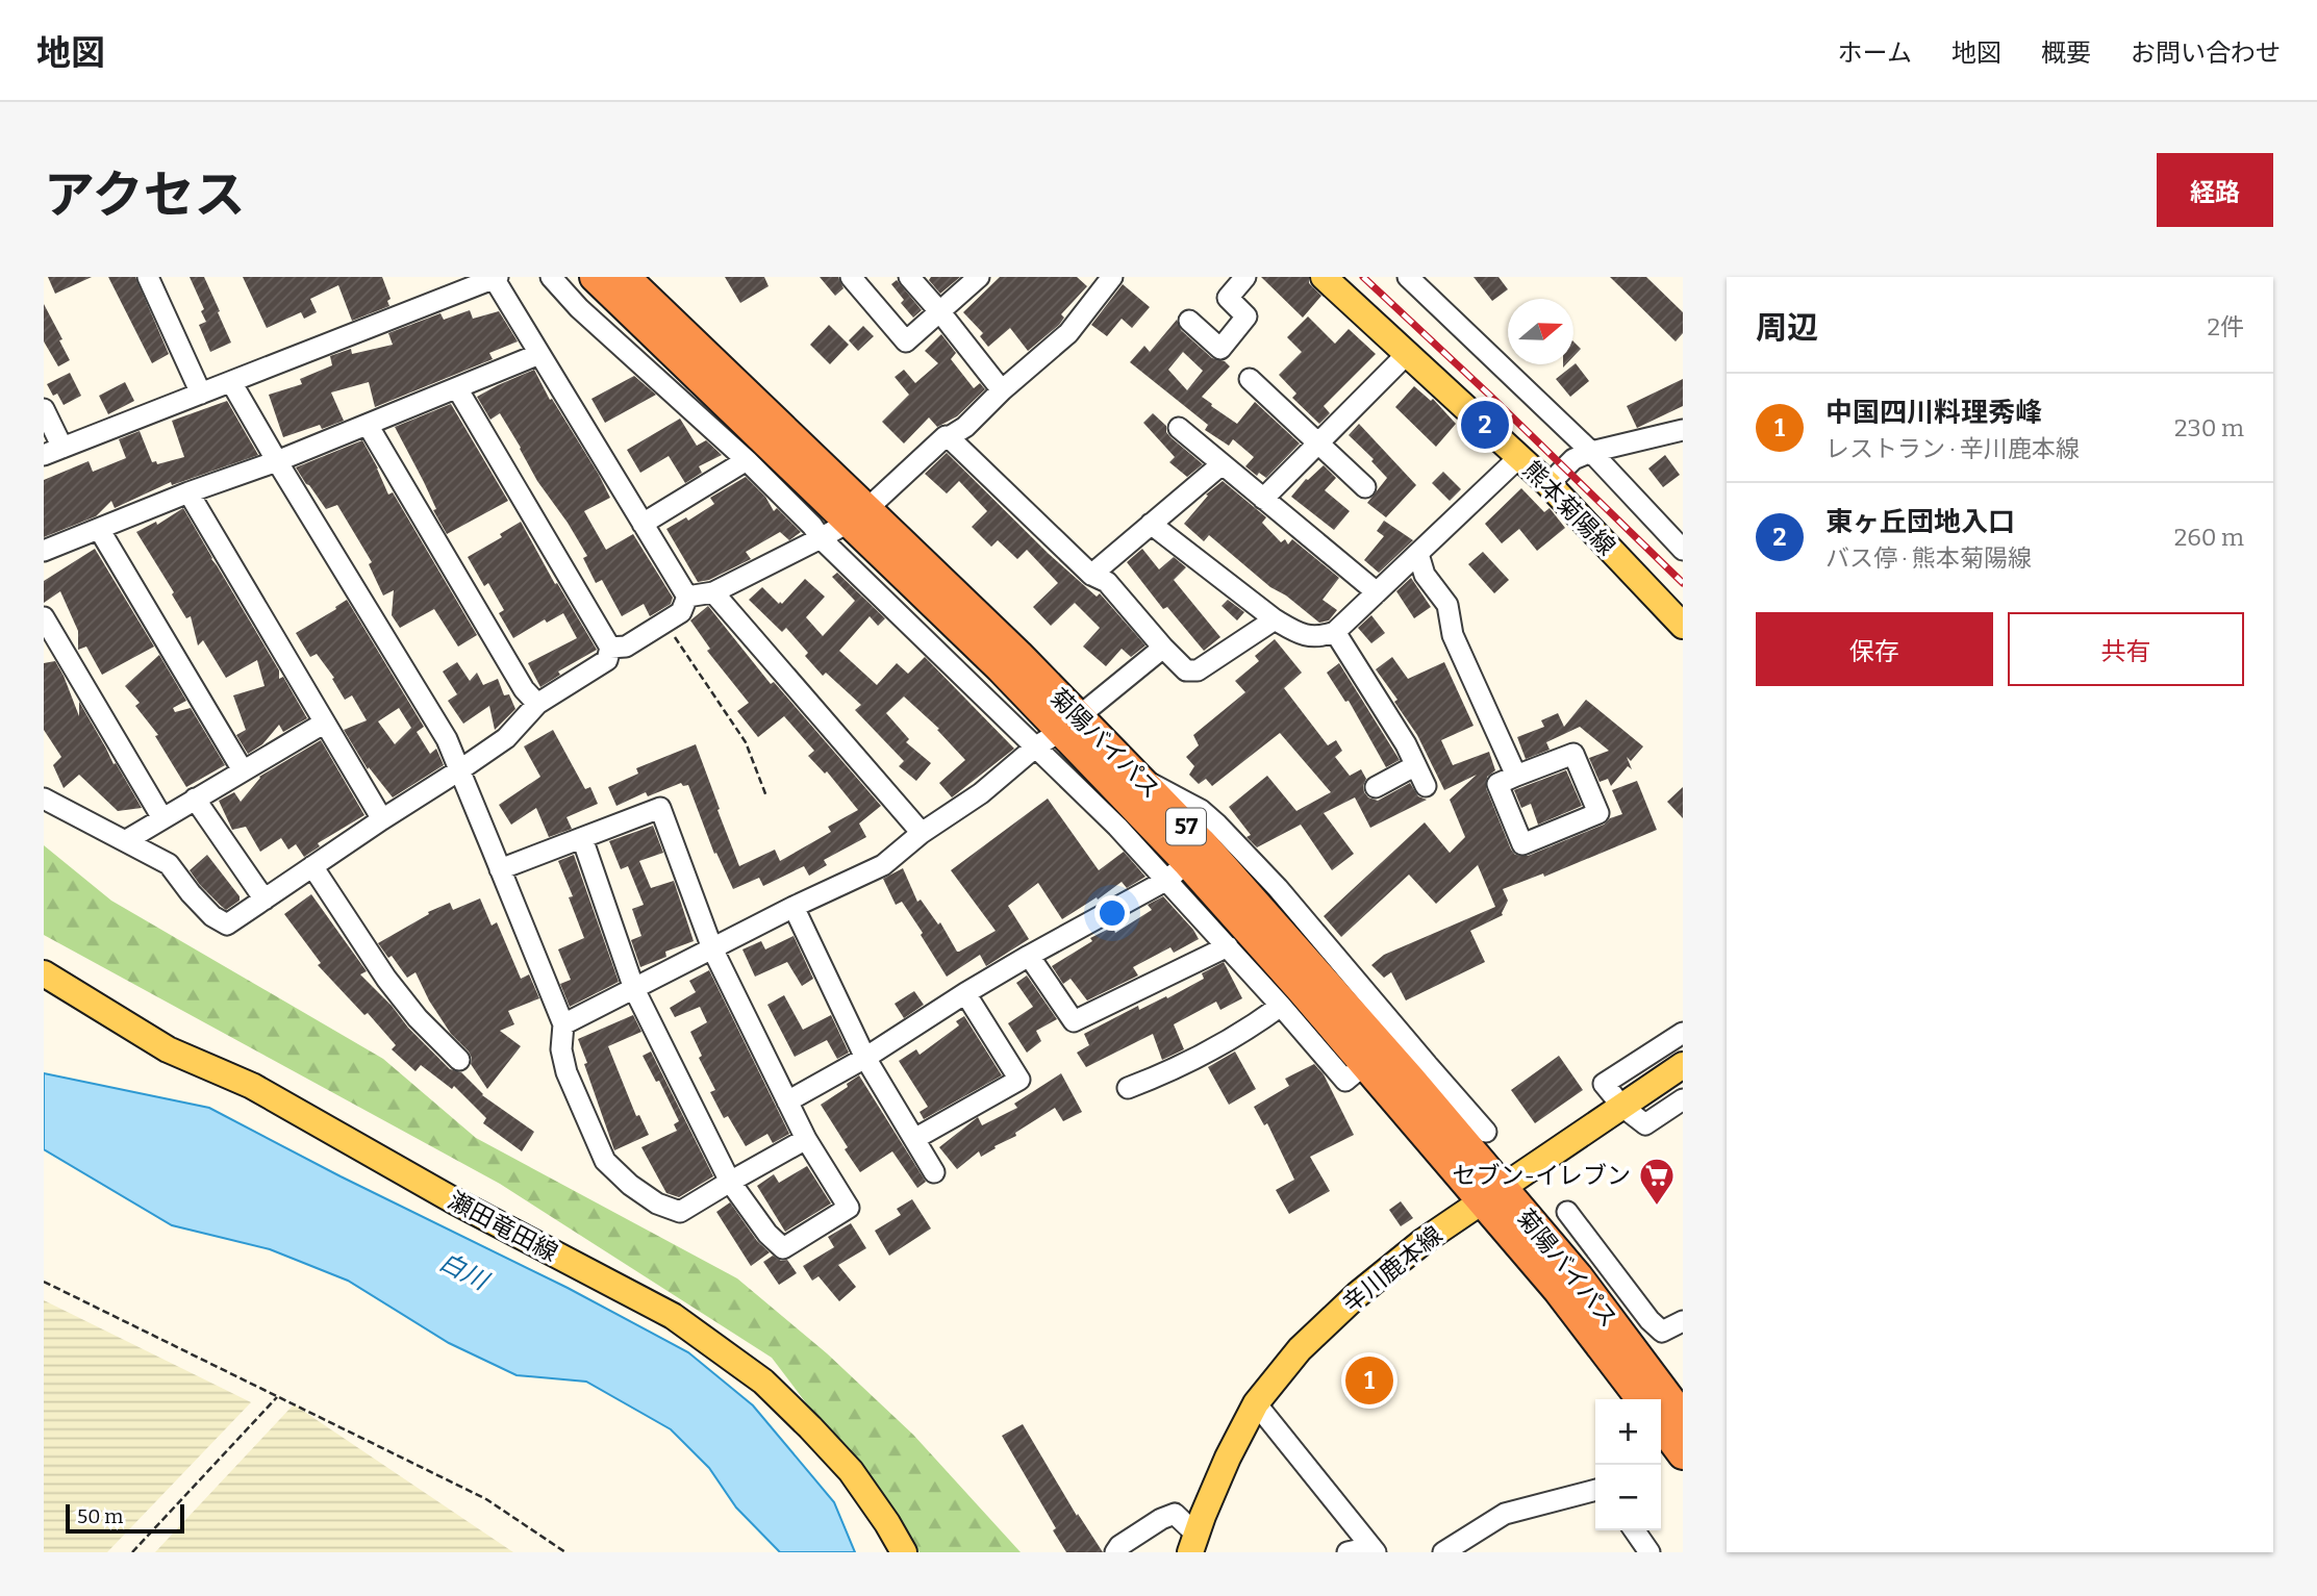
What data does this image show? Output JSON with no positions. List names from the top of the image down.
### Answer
{
  "streets": {
    "highway": ["菊陽バイパス", "57"],
    "main road": ["熊本菊陽線", "瀬田竜田線", "辛川鹿本線"]
  },
  "crossings": [
    ["菊陽バイパス", "辛川鹿本線"]
  ],
  "water": ["白川"],
  "places": {
    "supermarket": ["セブン-イレブン"]
  },
  "scale_bar": "50 m",
  "north": "right",
  "page": {
    "header": "地図",
    "nav": [
      "ホーム",
      "地図",
      "概要",
      "お問い合わせ"
    ],
    "title": "アクセス",
    "buttons": [
      "経路",
      ["保存", "共有"]
    ],
    "heading": ["周辺", "2件"],
    "list": [
      {
        "mark": "1",
        "name": "中国四川料理秀峰",
        "note": "レストラン · 辛川鹿本線",
        "value": "230 m"
      },
      {
        "mark": "2",
        "name": "東ヶ丘団地入口",
        "note": "バス停 · 熊本菊陽線",
        "value": "260 m"
      }
    ],
    "pins": ["2", "1"],
    "map_buttons": ["+", "−"],
    "scale": "50 m"
  }
}
